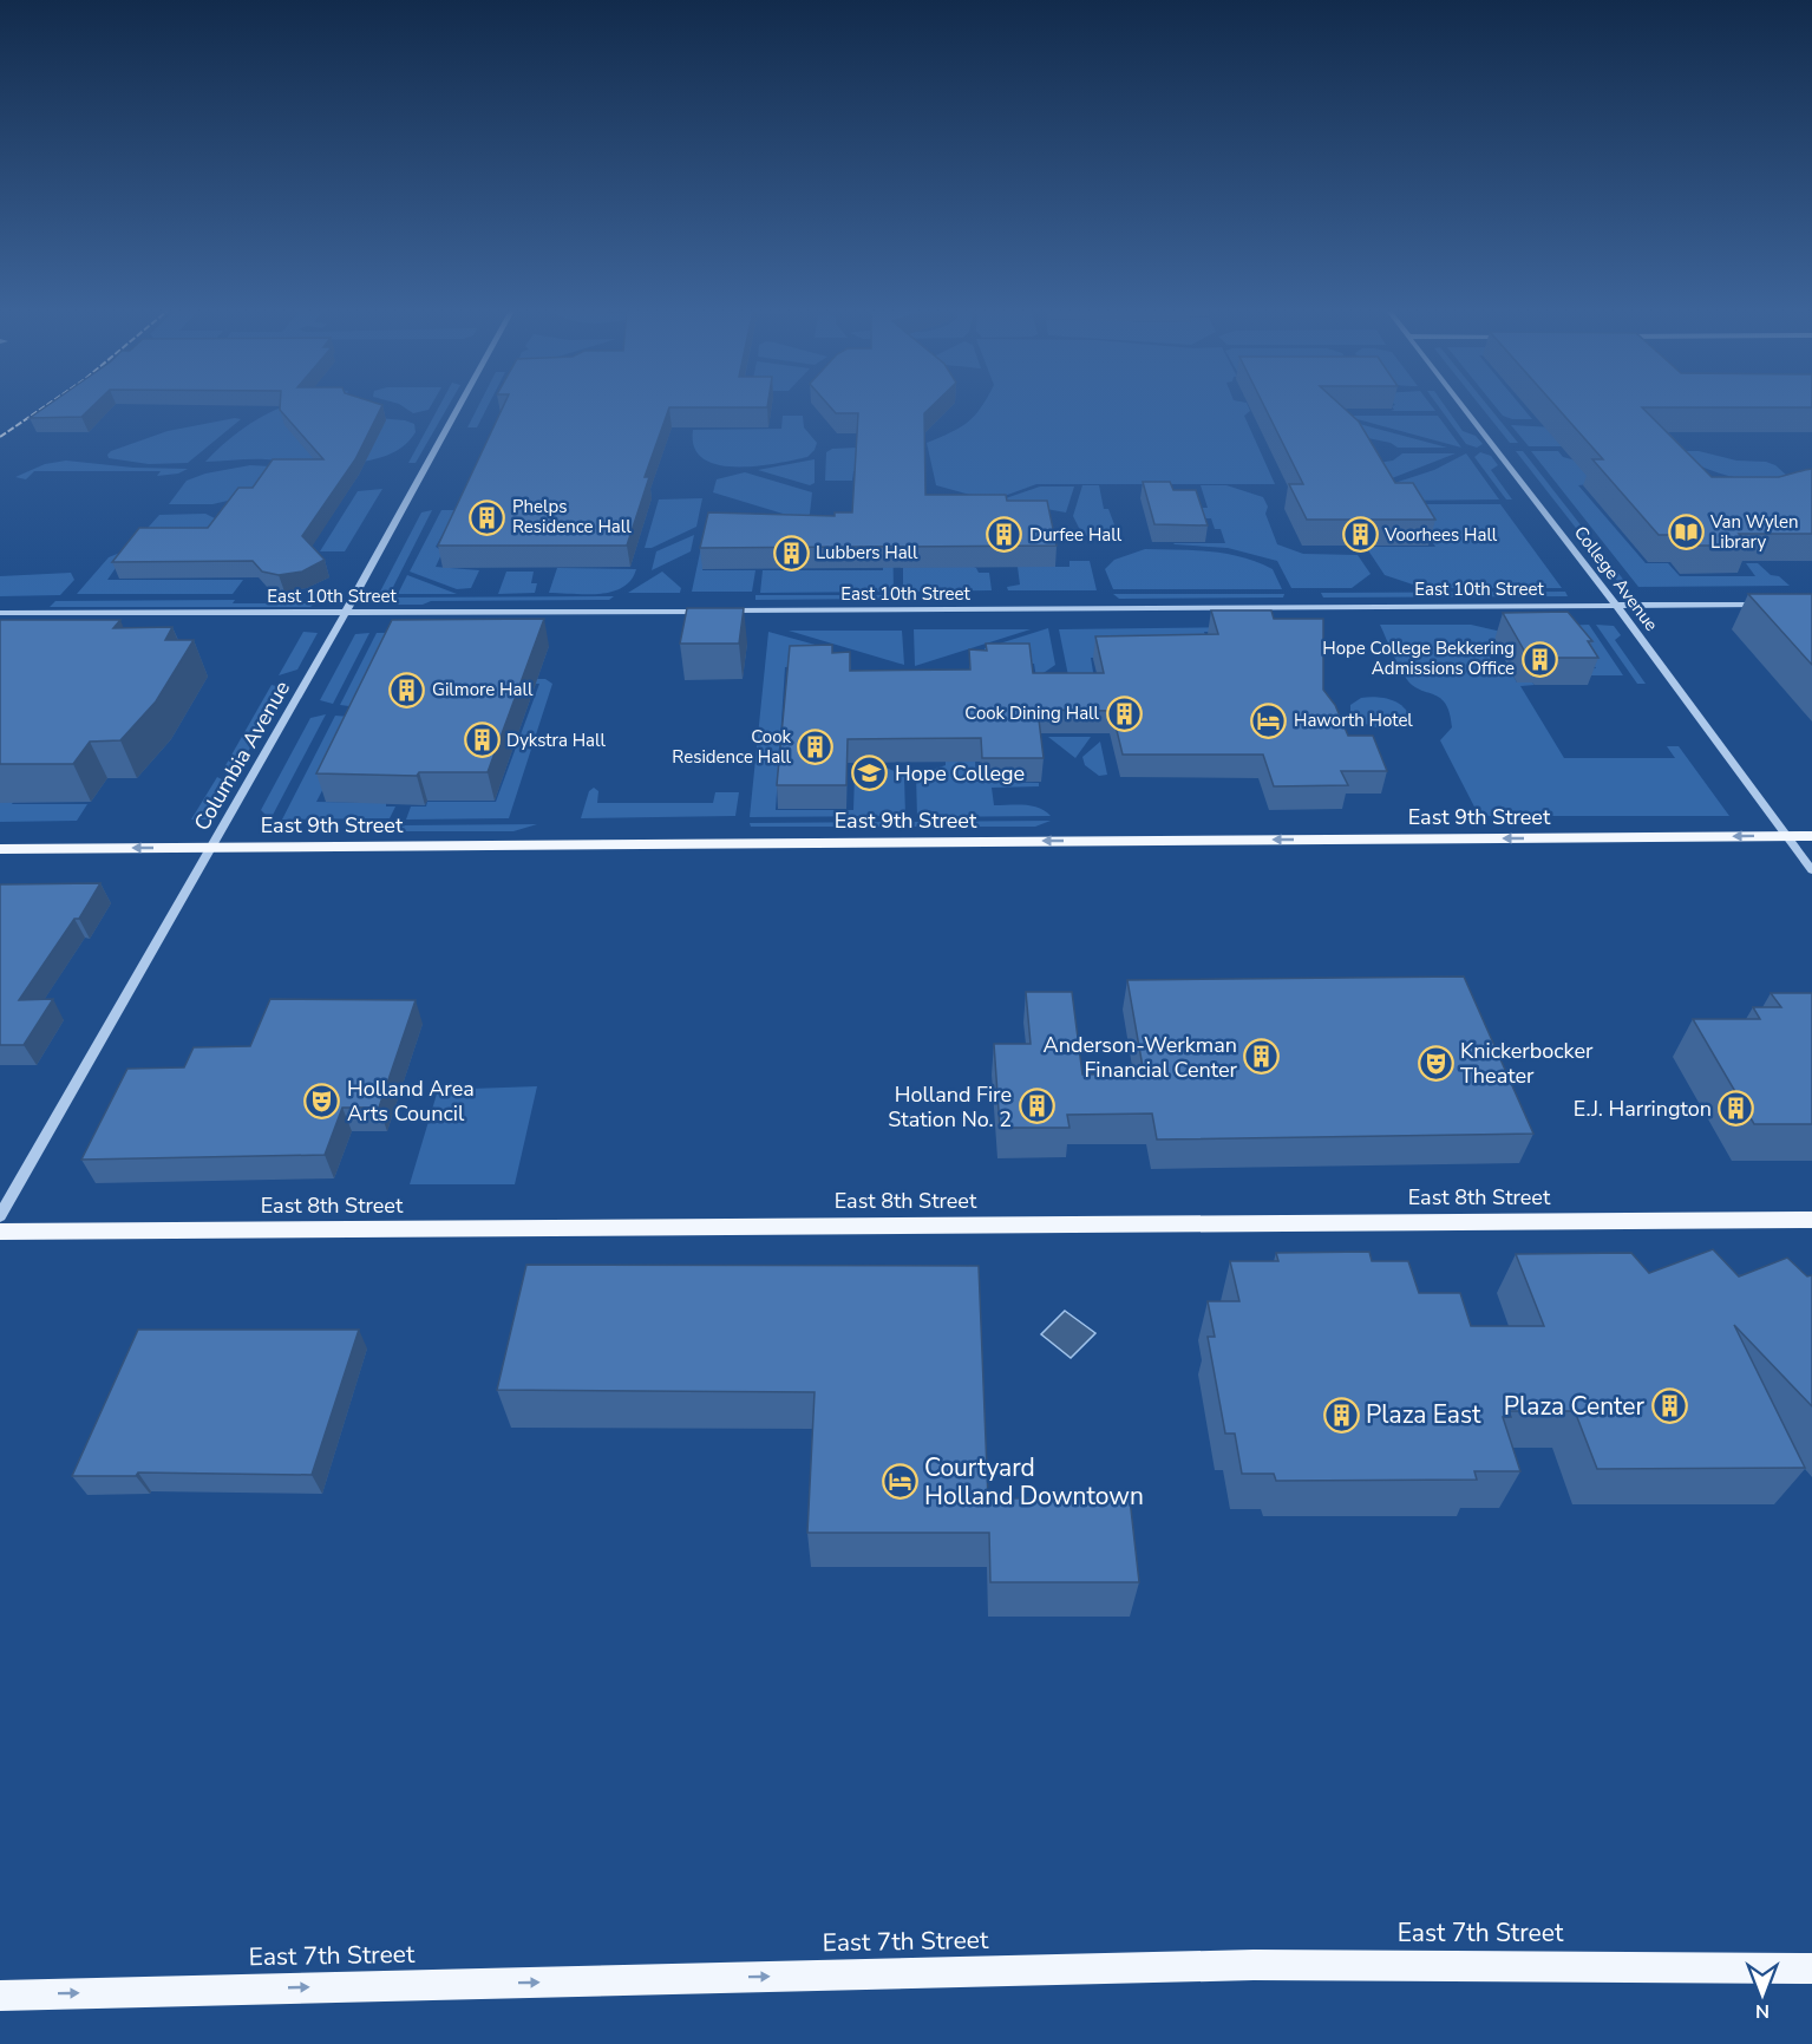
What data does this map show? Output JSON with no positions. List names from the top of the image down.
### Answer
{
  "streets": {
    "main road": ["East 9th Street", "East 8th Street", "East 7th Street"],
    "street": ["College Avenue", "East 10th Street", "Columbia Avenue"]
  },
  "crossings": [
    ["College Avenue", "East 10th Street"],
    ["College Avenue", "East 9th Street"],
    ["East 10th Street", "Columbia Avenue"],
    ["Columbia Avenue", "East 9th Street"]
  ],
  "one_way": ["East 9th Street", "East 7th Street"],
  "places": {
    "building": [
      "Phelps Residence Hall",
      "Durfee Hall",
      "Voorhees Hall",
      "Lubbers Hall",
      "Hope College Bekkering Admissions Office",
      "Gilmore Hall",
      "Cook Dining Hall",
      "Dykstra Hall",
      "Cook Residence Hall",
      "Anderson-Werkman Financial Center",
      "Holland Fire Station No. 2",
      "E.J. Harrington",
      "Plaza Center",
      "Plaza East"
    ],
    "library": ["Van Wylen Library"],
    "hotel": ["Haworth Hotel", "Courtyard Holland Downtown"],
    "school or university": ["Hope College"],
    "theatre": ["Knickerbocker Theater", "Holland Area Arts Council"]
  },
  "north": "bottom"
}
